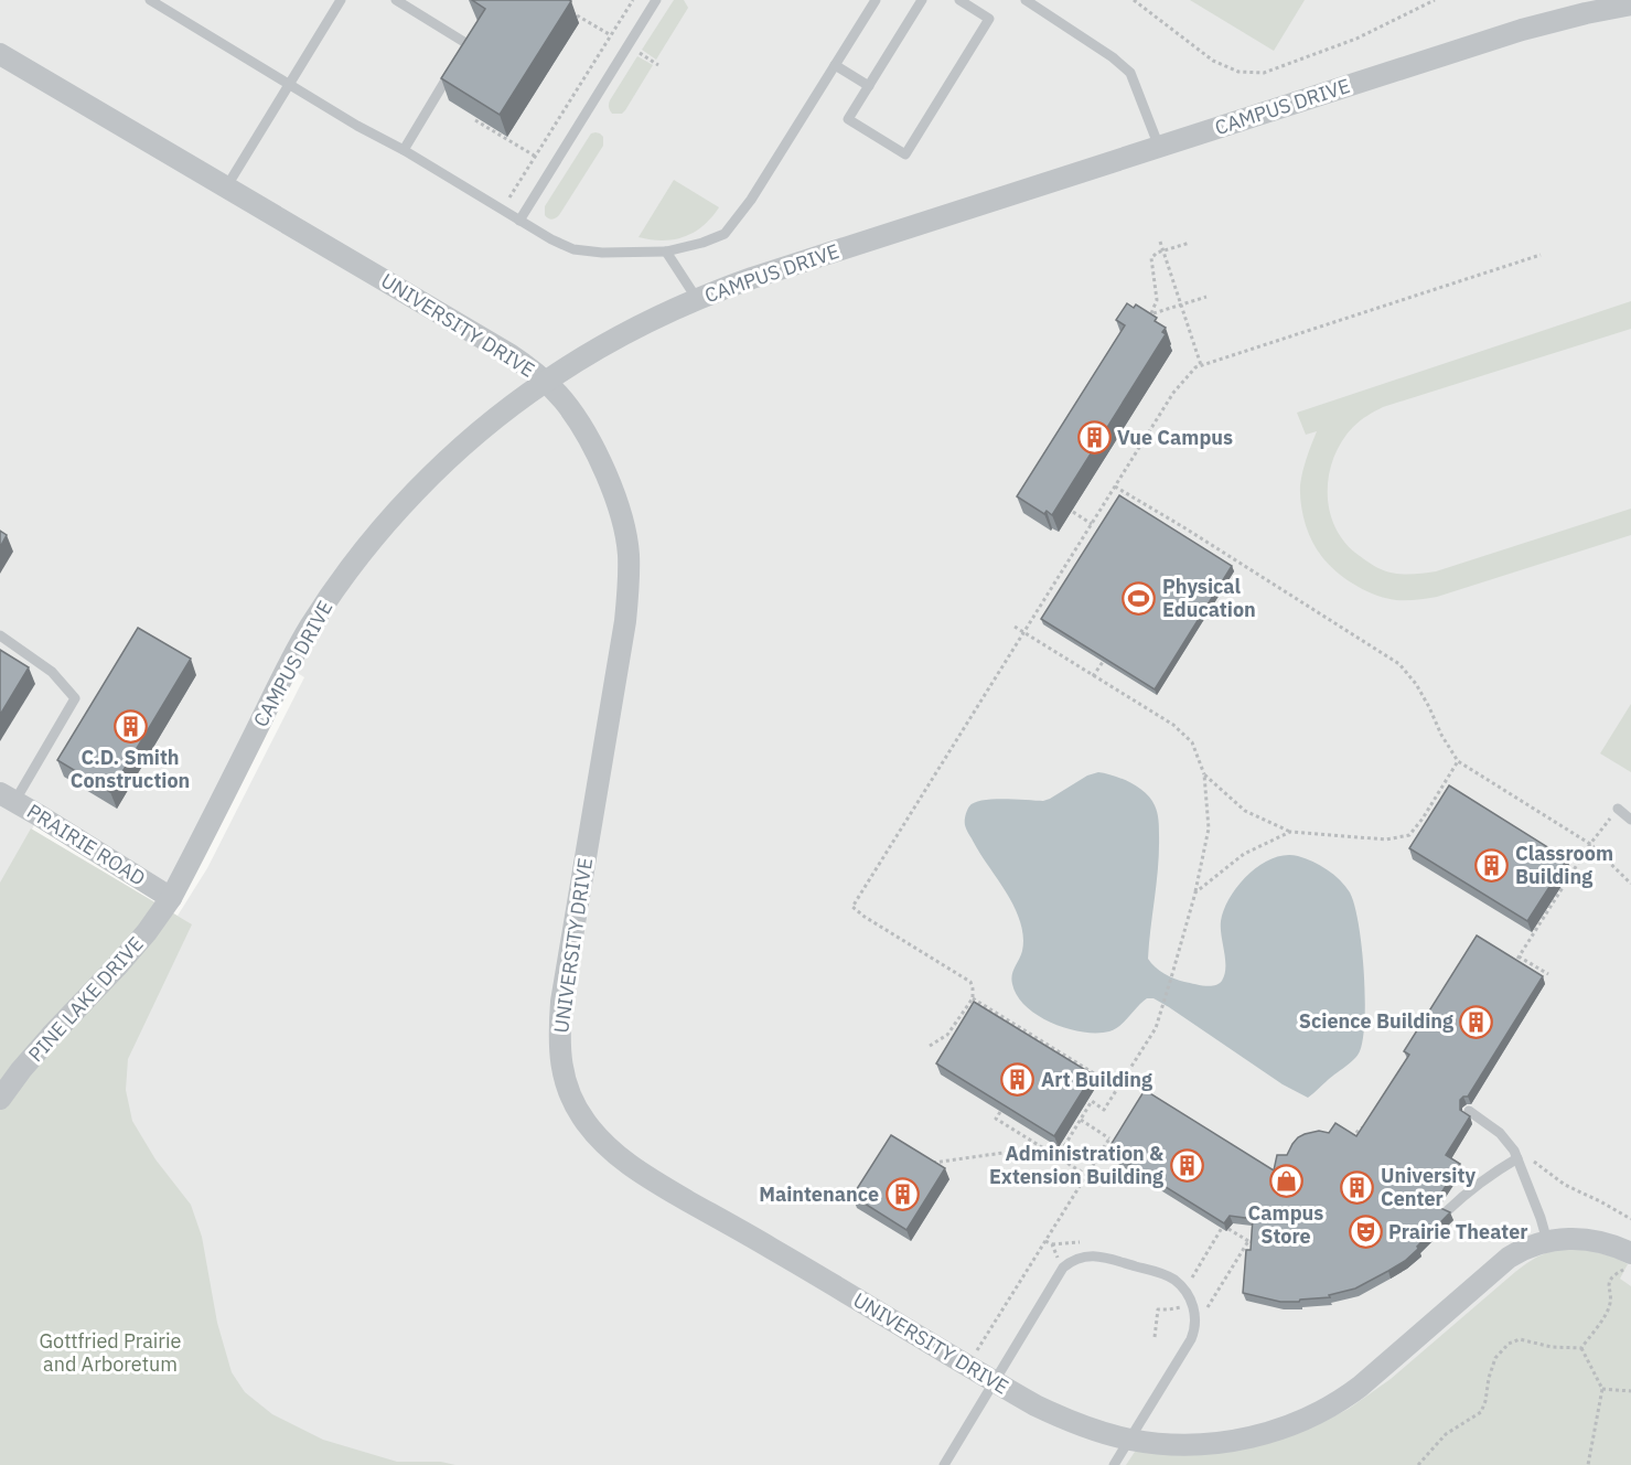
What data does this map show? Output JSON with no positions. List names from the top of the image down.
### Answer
{
  "streets": {
    "street": [
      "CAMPUS DRIVE",
      "UNIVERSITY DRIVE",
      "PRAIRIE ROAD",
      "PINE LAKE DRIVE"
    ]
  },
  "crossings": [
    ["CAMPUS DRIVE", "UNIVERSITY DRIVE"],
    ["CAMPUS DRIVE", "PRAIRIE ROAD"],
    ["CAMPUS DRIVE", "PINE LAKE DRIVE"],
    ["PRAIRIE ROAD", "PINE LAKE DRIVE"]
  ],
  "parks": ["Gottfried Prairie and Arboretum"],
  "places": {
    "building": [
      "Vue Campus",
      "C.D. Smith Construction",
      "Classroom Building",
      "Science Building",
      "Art Building",
      "Administration & Extension Building",
      "University Center",
      "Maintenance"
    ],
    "sports": ["Physical Education"],
    "shop": ["Campus Store"],
    "theatre": ["Prairie Theater"]
  }
}
